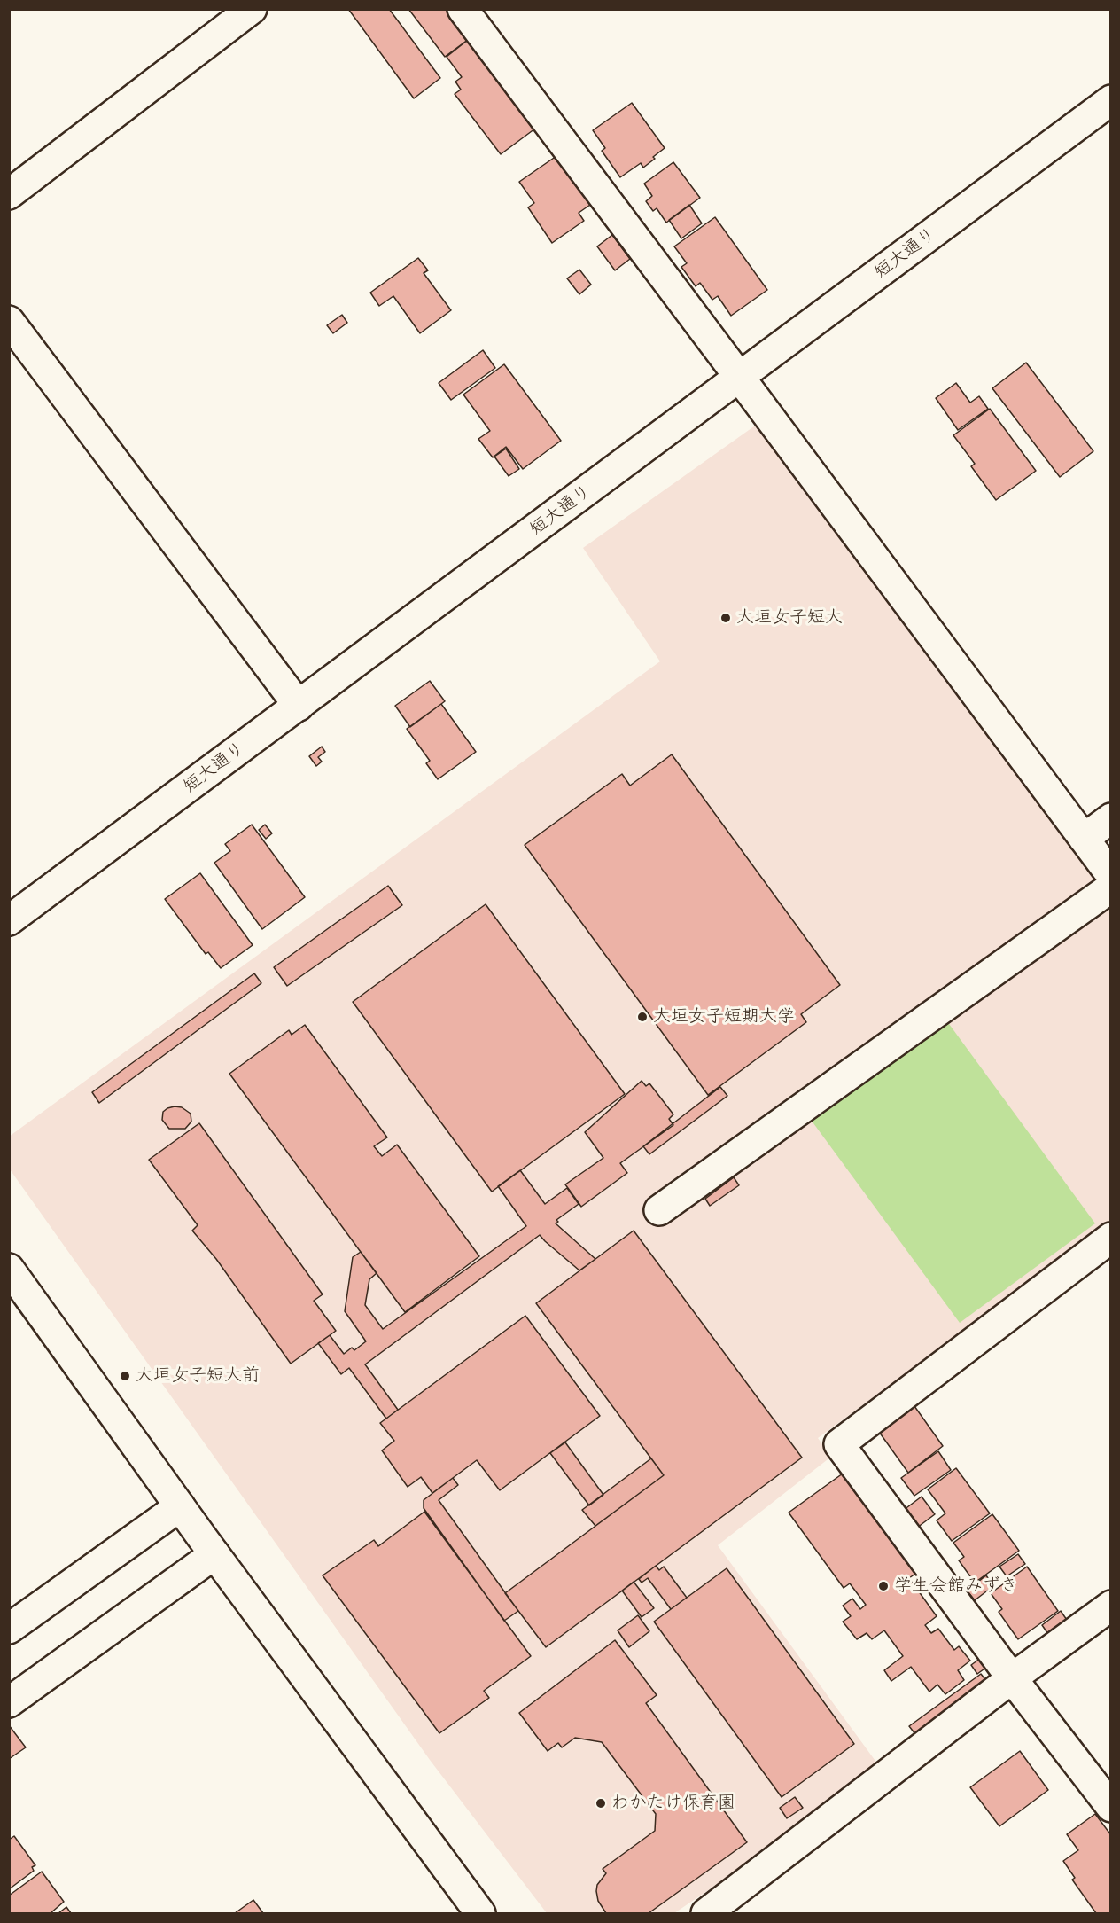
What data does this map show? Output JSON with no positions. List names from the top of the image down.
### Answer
{
  "streets": {
    "street": ["短大通り"]
  },
  "places": [
    "大垣女子短大",
    "大垣女子短期大学",
    "大垣女子短大前",
    "学生会館みずき",
    "わかたけ保育園"
  ]
}
